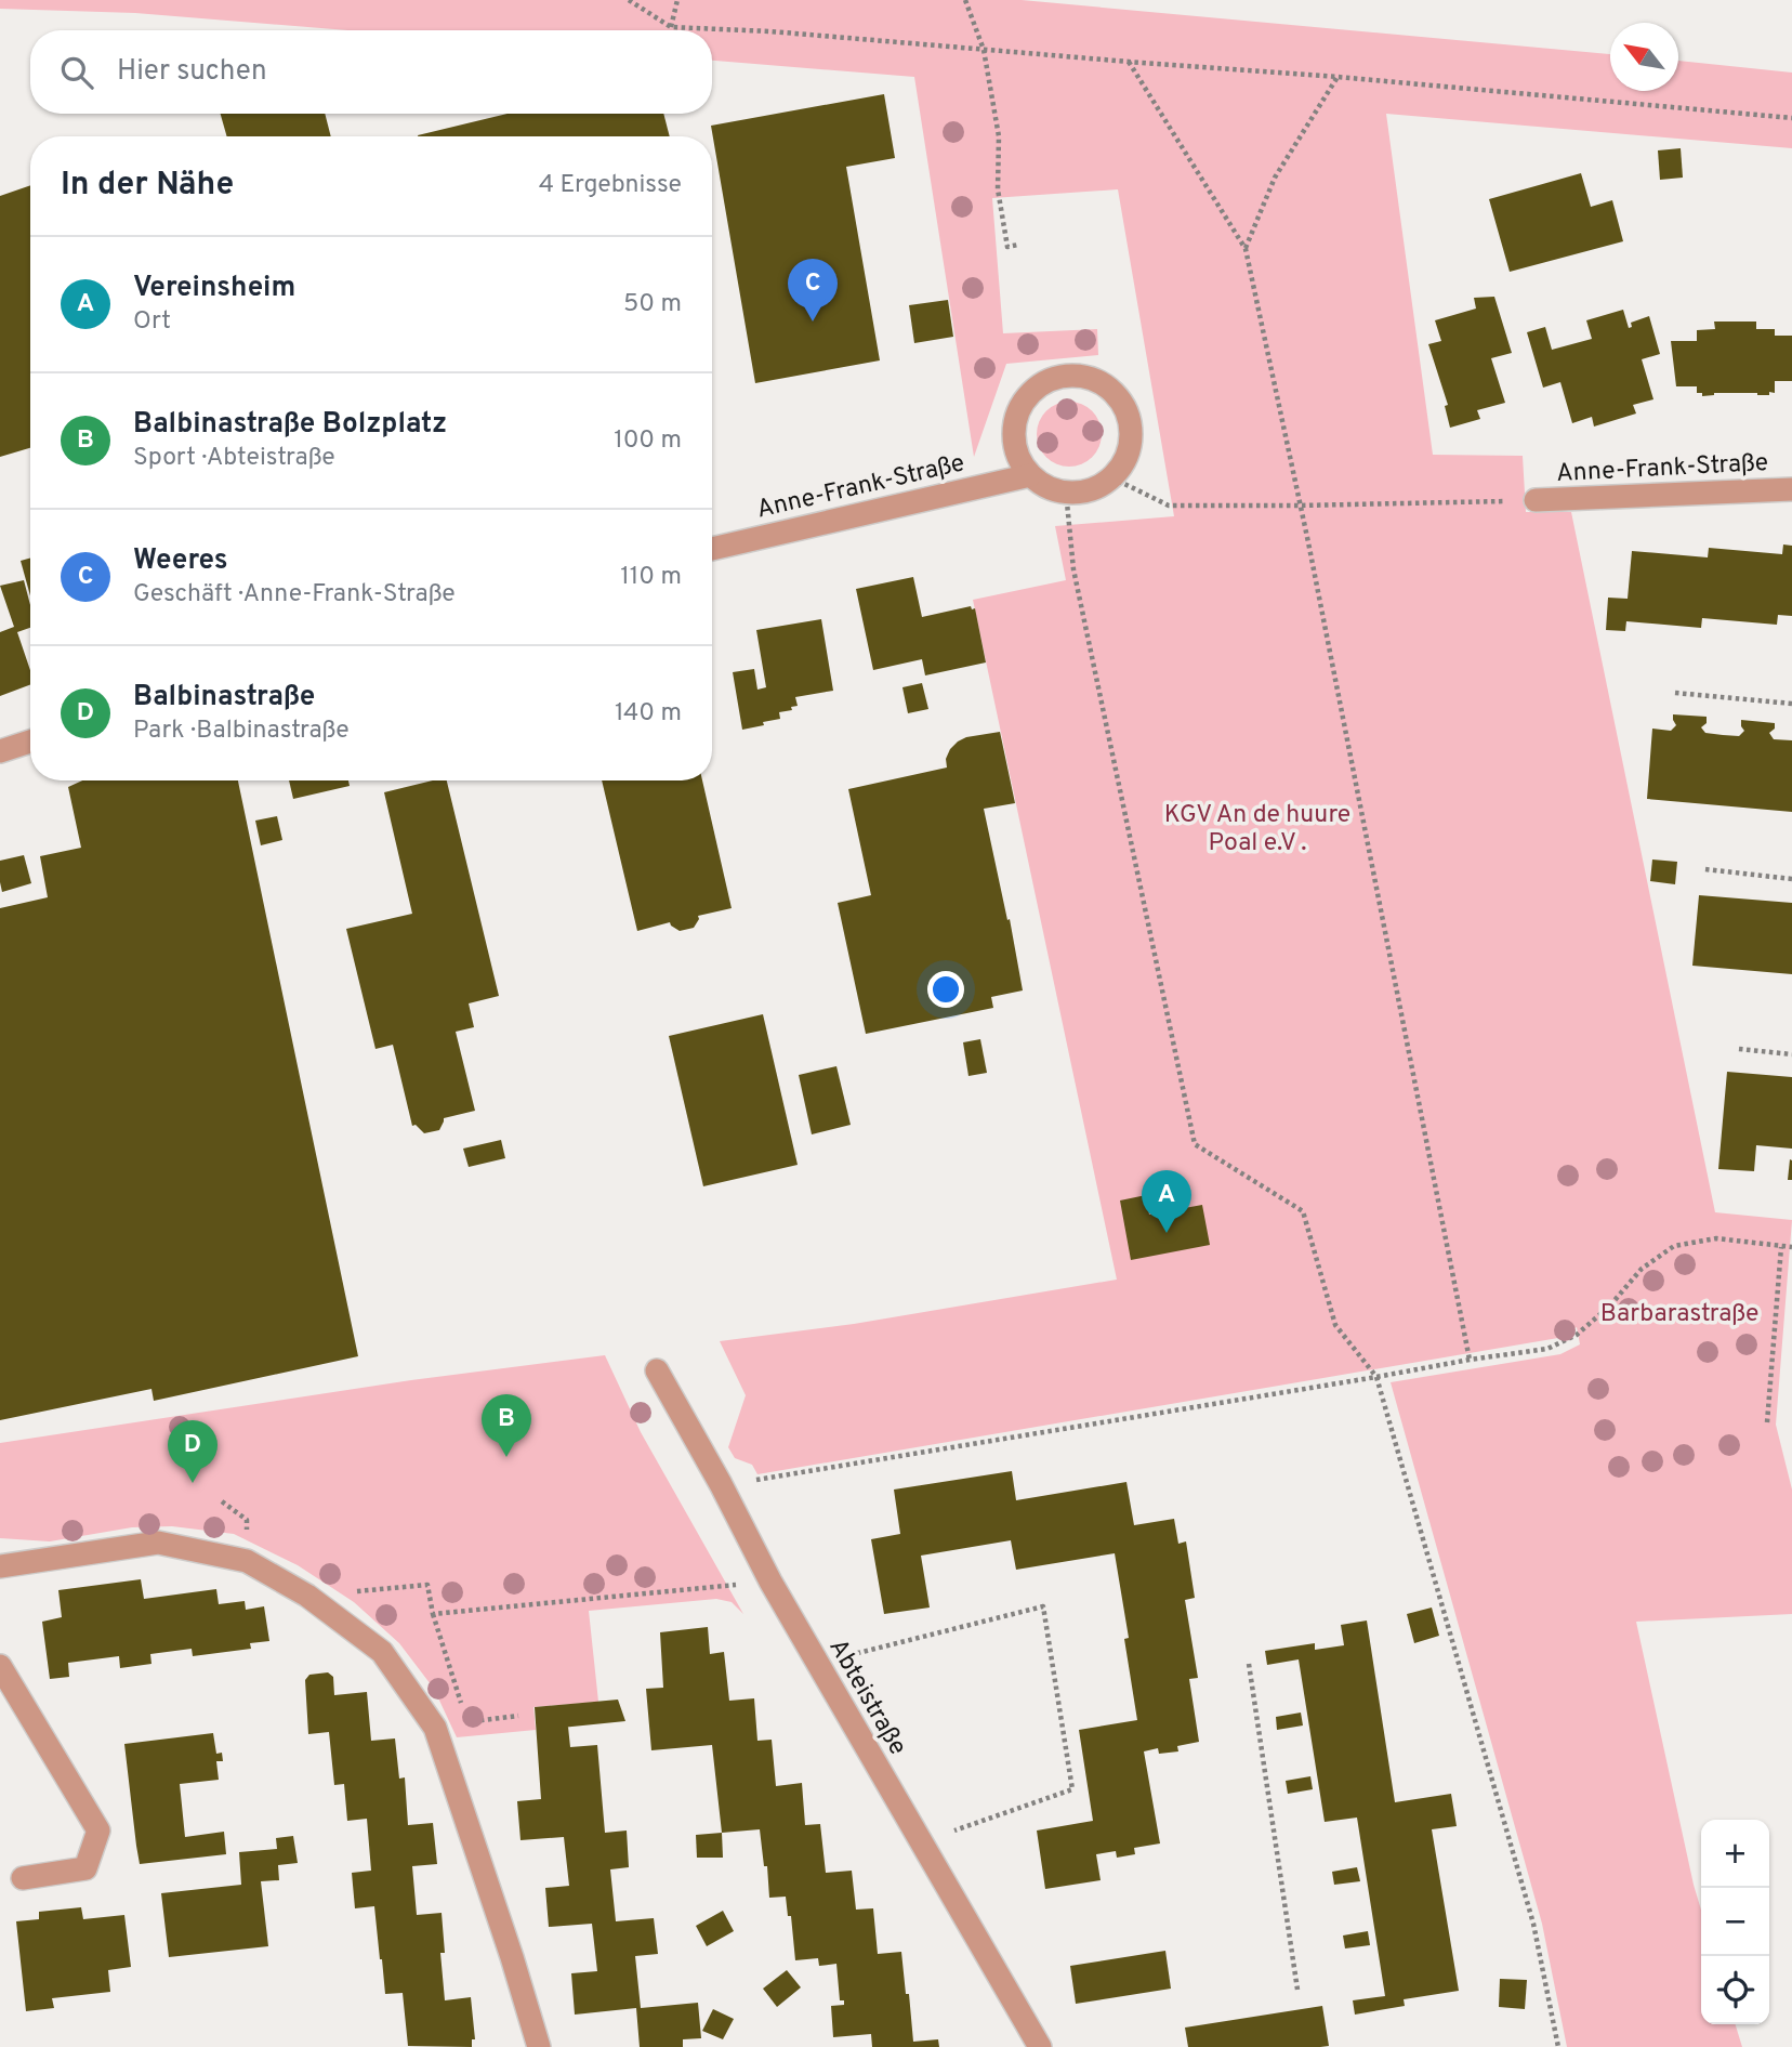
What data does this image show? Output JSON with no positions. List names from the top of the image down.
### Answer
{
  "streets": {
    "street": ["Anne-Frank-Straße", "Abteistraße"]
  },
  "parks": ["KGV An de huure Poal e.V .", "Barbarastraße"],
  "north": "top left",
  "page": {
    "search": "Hier suchen",
    "heading": ["In der Nähe", "4 Ergebnisse"],
    "list": [
      {
        "mark": "A",
        "name": "Vereinsheim",
        "note": "Ort",
        "value": "50 m"
      },
      {
        "mark": "B",
        "name": "Balbinastraße Bolzplatz",
        "note": "Sport · Abteistraße",
        "value": "100 m"
      },
      {
        "mark": "C",
        "name": "Weeres",
        "note": "Geschäft · Anne-Frank-Straße",
        "value": "110 m"
      },
      {
        "mark": "D",
        "name": "Balbinastraße",
        "note": "Park · Balbinastraße",
        "value": "140 m"
      }
    ],
    "pins": [
      "C",
      "A",
      "B",
      "D"
    ],
    "map_buttons": ["+", "−"]
  }
}
